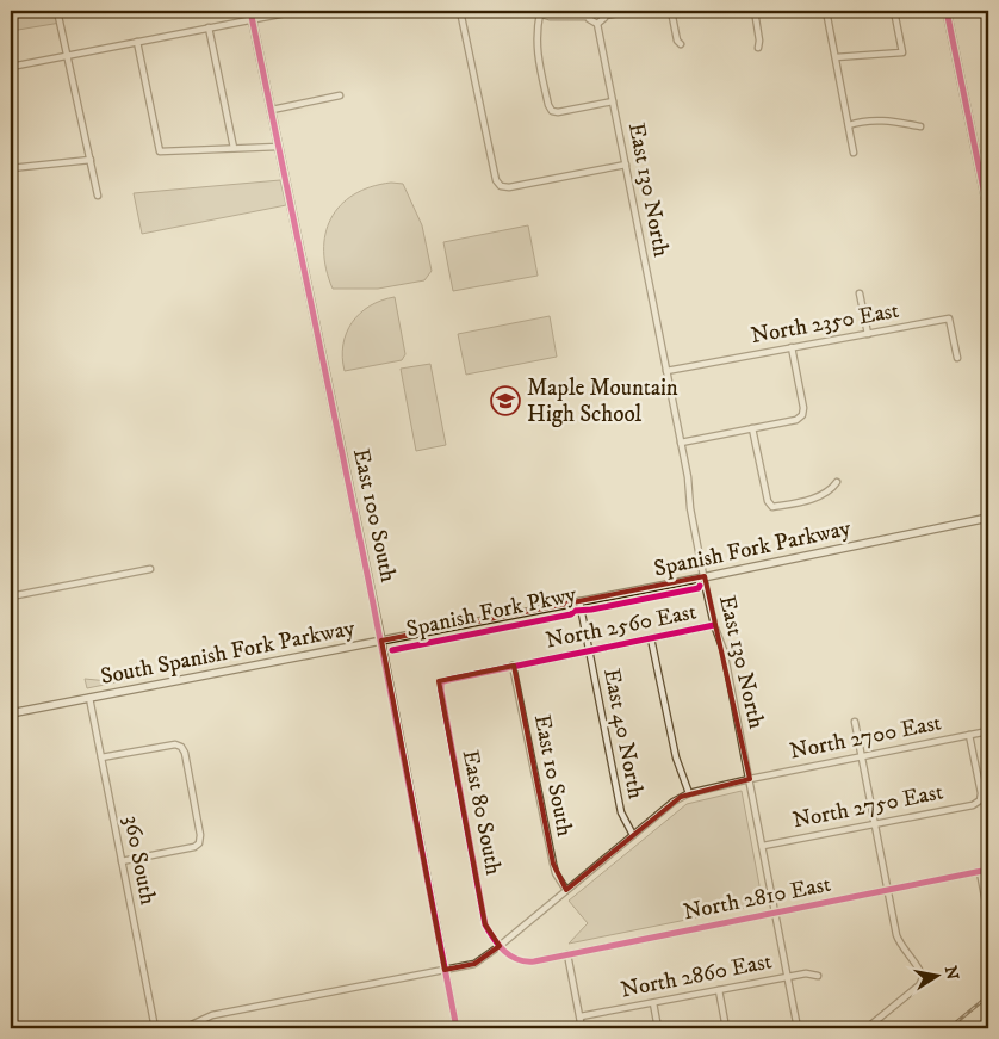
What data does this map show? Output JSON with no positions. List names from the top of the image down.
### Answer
{
  "streets": {
    "street": [
      "East 130 North",
      "North 2350 East",
      "East 100 South",
      "Spanish Fork Parkway",
      "North 2560 East",
      "South Spanish Fork Parkway",
      "East 40 North",
      "North 2700 East",
      "East 10 South",
      "North 2750 East",
      "East 80 South",
      "360 South",
      "North 2810 East",
      "North 2860 East"
    ],
    "cycle path": ["Spanish Fork Pkwy"]
  },
  "crossings": [
    ["East 130 North", "North 2350 East"],
    ["East 130 North", "Spanish Fork Parkway"],
    ["East 130 North", "North 2560 East"],
    ["East 130 North", "North 2700 East"],
    ["East 130 North", "North 2750 East"],
    ["East 130 North", "North 2810 East"],
    ["East 130 North", "North 2860 East"],
    ["East 100 South", "South Spanish Fork Parkway"],
    ["Spanish Fork Parkway", "South Spanish Fork Parkway"],
    ["Spanish Fork Parkway", "East 40 North"],
    ["North 2560 East", "East 40 North"],
    ["North 2560 East", "East 10 South"],
    ["North 2560 East", "East 80 South"],
    ["South Spanish Fork Parkway", "360 South"],
    ["North 2700 East", "North 2750 East"],
    ["East 80 South", "North 2810 East"]
  ],
  "places": {
    "school or university": ["Maple Mountain High School"]
  },
  "north": "right"
}
